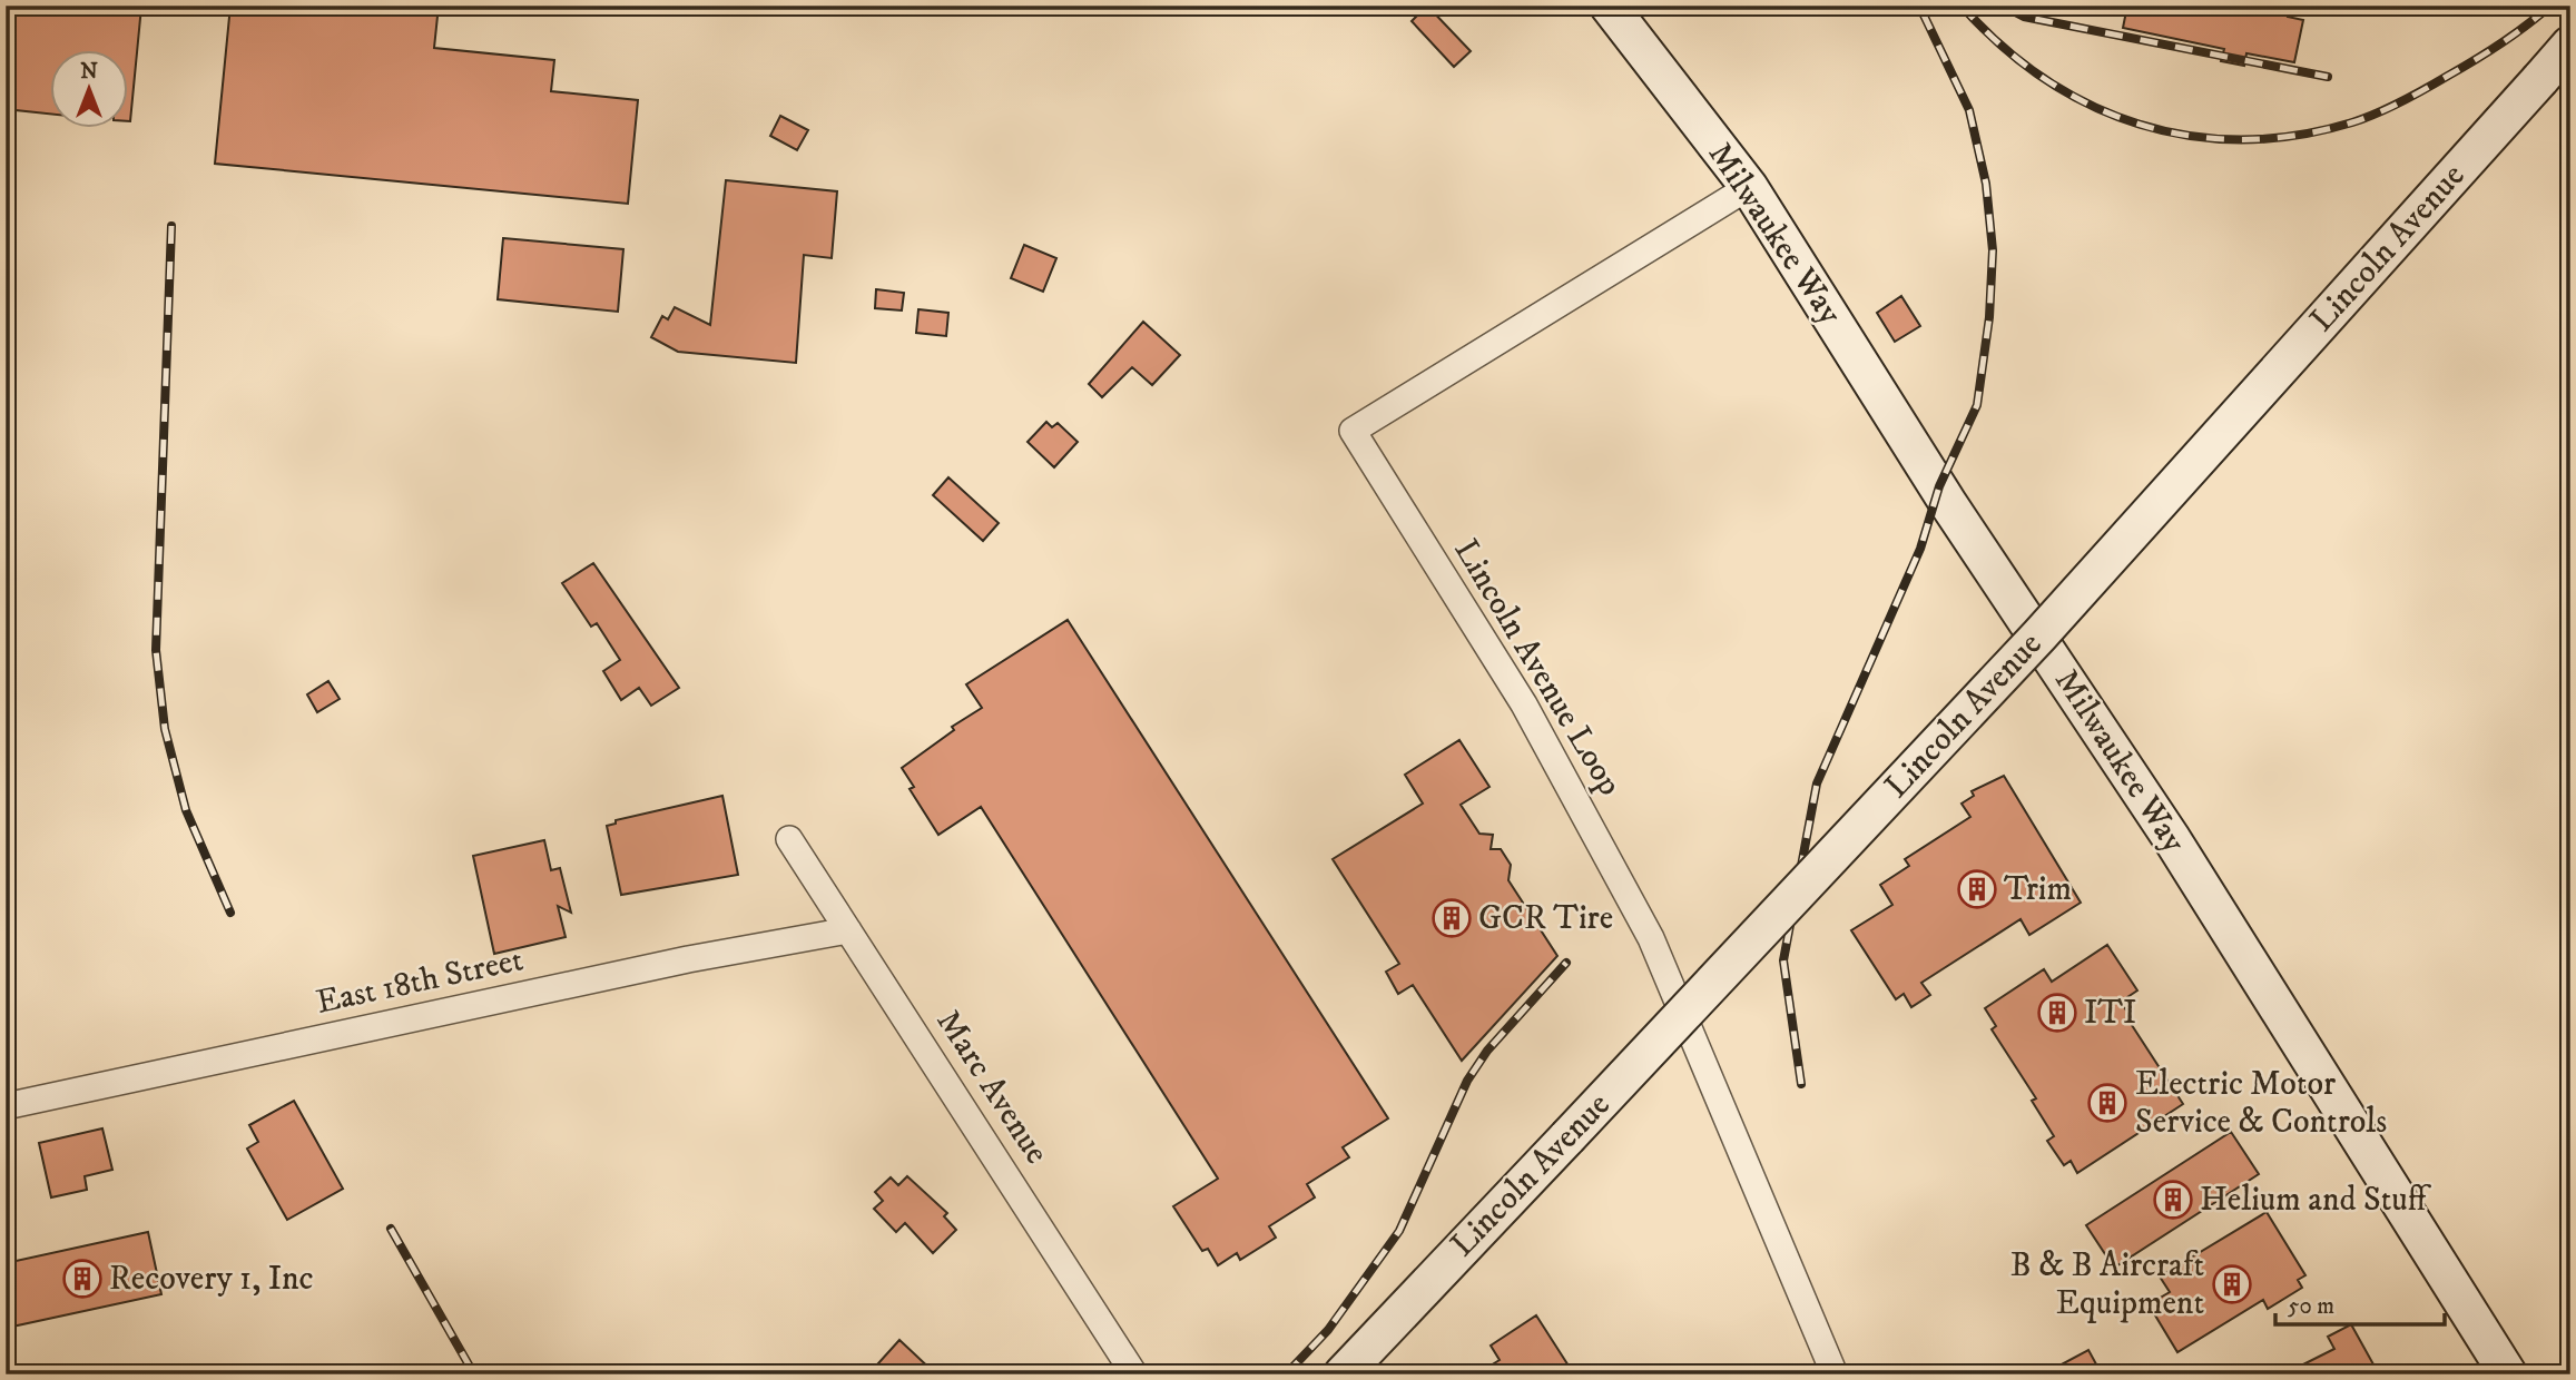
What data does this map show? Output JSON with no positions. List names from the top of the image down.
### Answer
{
  "streets": {
    "street": [
      "Milwaukee Way",
      "Lincoln Avenue",
      "Lincoln Avenue Loop",
      "East 18th Street",
      "Marc Avenue"
    ]
  },
  "crossings": [
    ["Milwaukee Way", "Lincoln Avenue Loop"],
    ["East 18th Street", "Marc Avenue"]
  ],
  "places": {
    "building": [
      "Trim",
      "GCR Tire",
      "ITI",
      "Electric Motor Service & Controls",
      "Helium and Stuff",
      "Recovery 1, Inc",
      "B & B Aircraft Equipment"
    ]
  },
  "scale_bar": "50 m",
  "north": "top"
}
